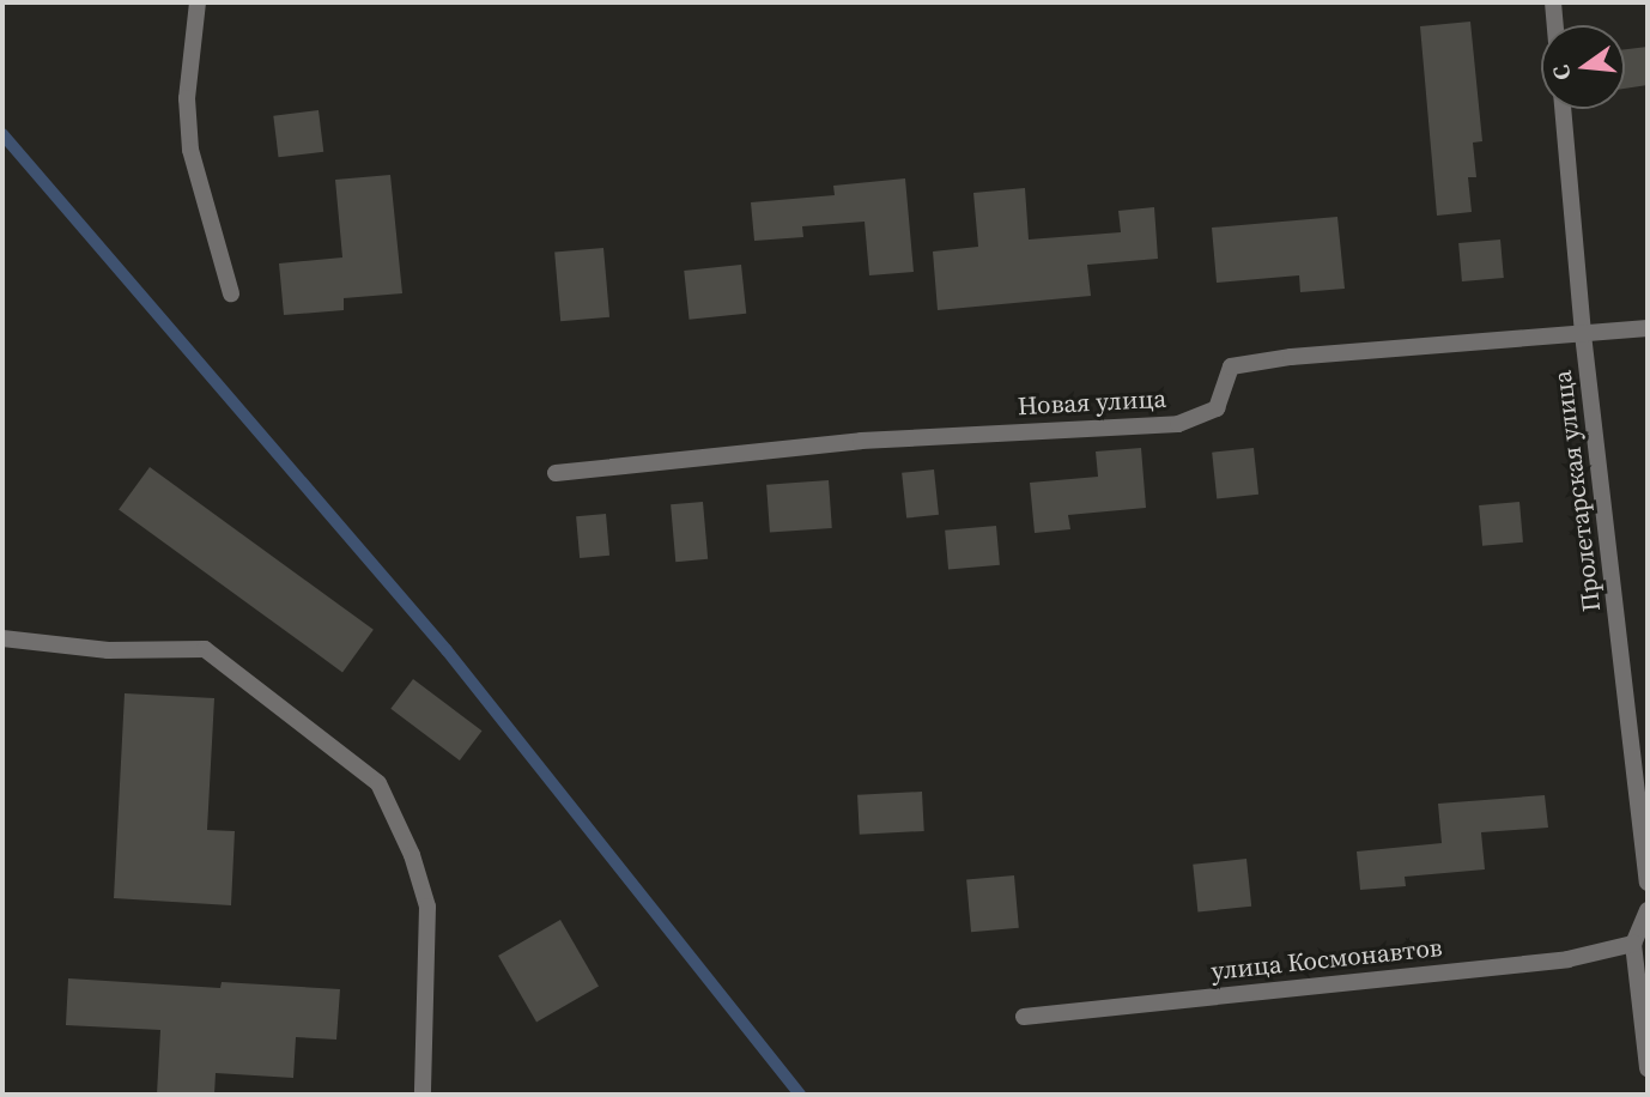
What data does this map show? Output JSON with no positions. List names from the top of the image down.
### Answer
{
  "streets": {
    "street": ["Новая улица", "Пролетарская улица", "улица Космонавтов"]
  },
  "crossings": [
    ["Новая улица", "Пролетарская улица"]
  ],
  "north": "left"
}
